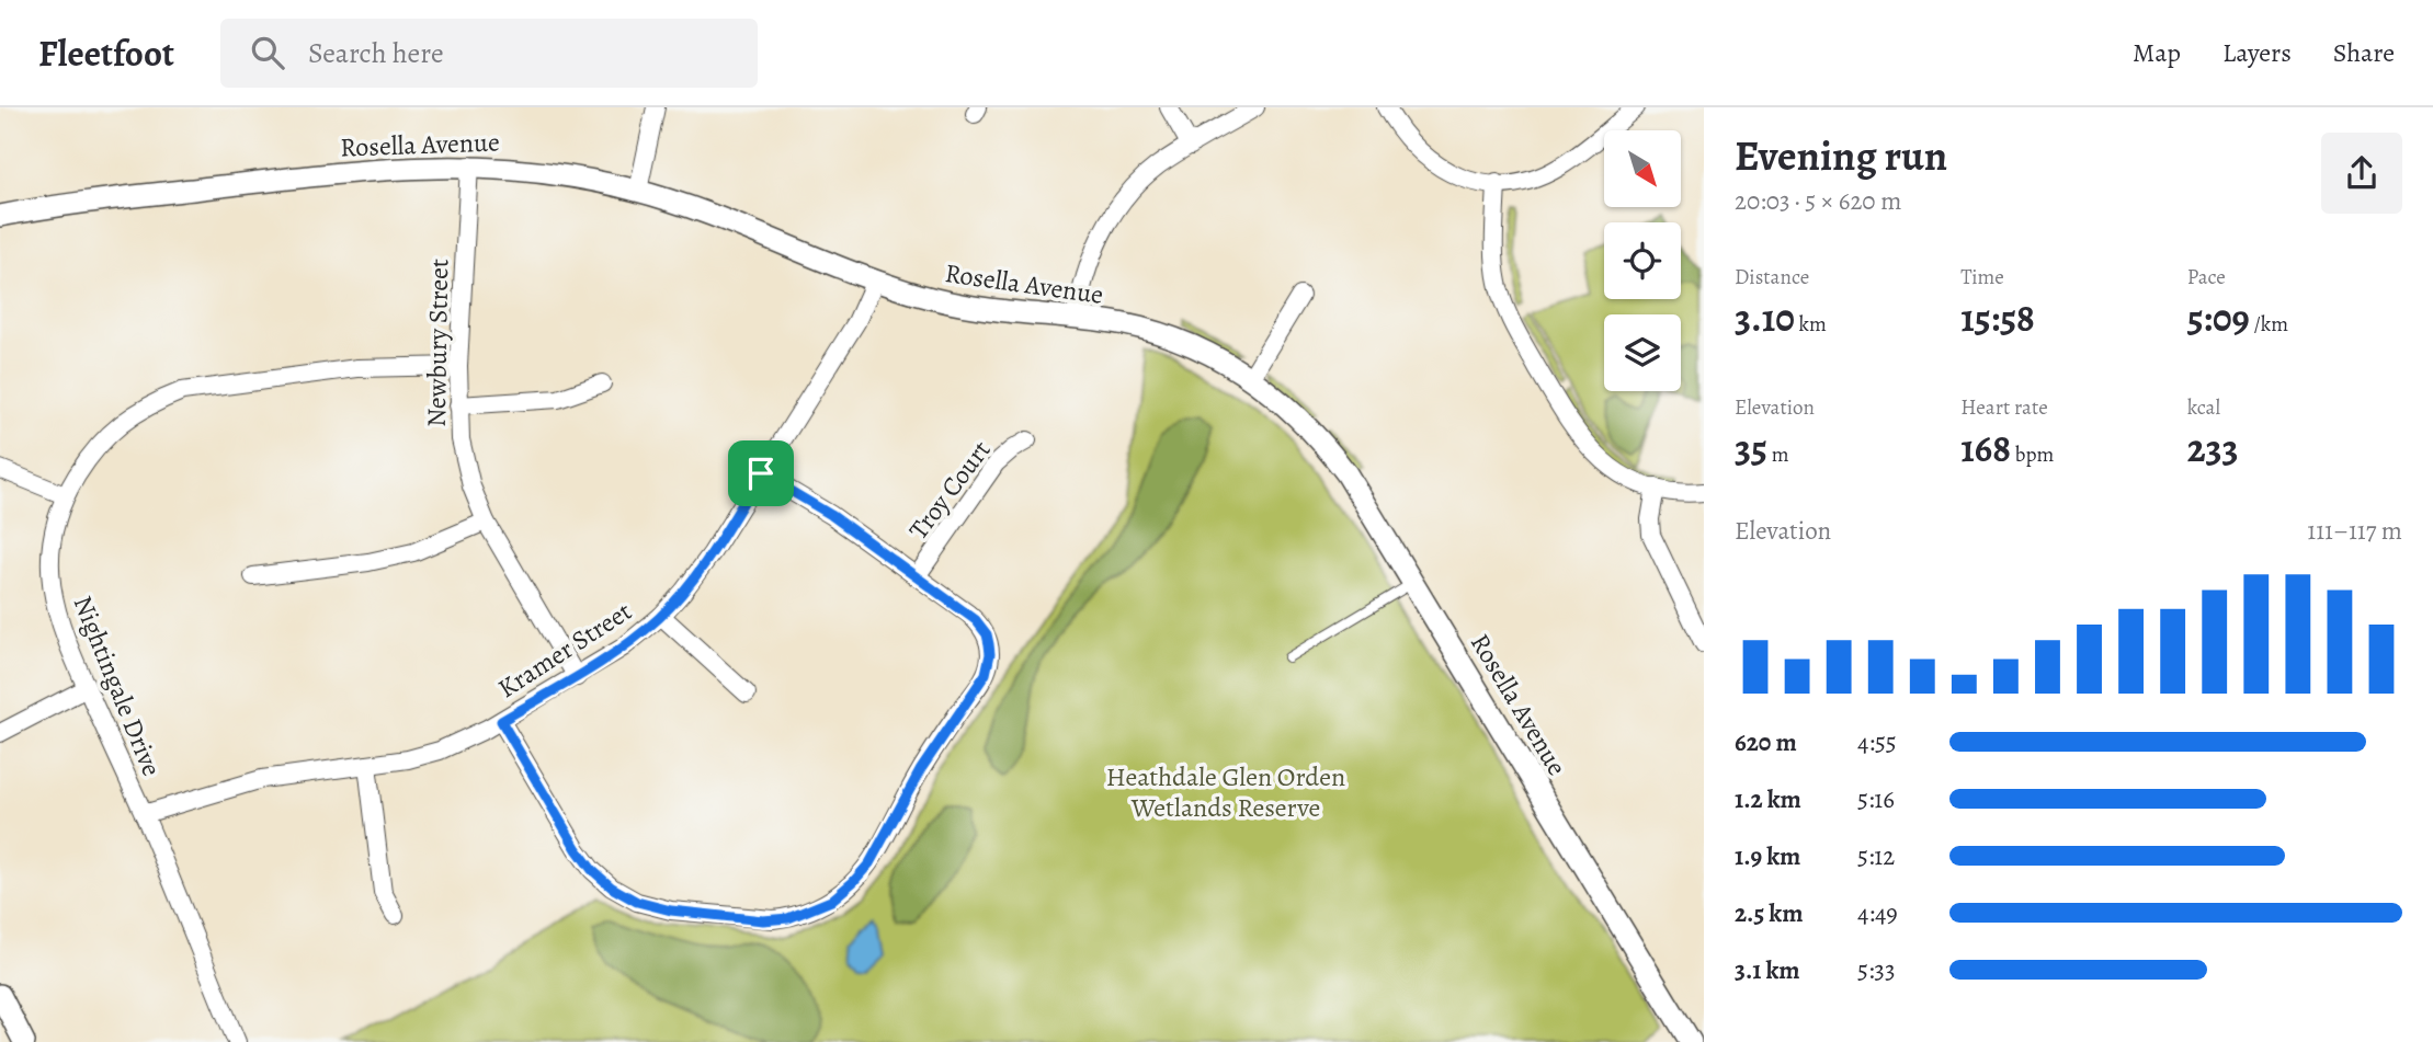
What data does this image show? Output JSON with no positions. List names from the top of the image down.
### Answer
{
  "streets": {
    "street": [
      "Rosella Avenue",
      "Newbury Street",
      "Troy Court",
      "Kramer Street",
      "Nightingale Drive"
    ]
  },
  "crossings": [
    ["Rosella Avenue", "Newbury Street"],
    ["Rosella Avenue", "Kramer Street"],
    ["Newbury Street", "Kramer Street"],
    ["Newbury Street", "Nightingale Drive"],
    ["Kramer Street", "Nightingale Drive"]
  ],
  "parks": ["Heathdale Glen Orden Wetlands Reserve"],
  "north": "bottom right",
  "page": {
    "header": "Fleetfoot",
    "search": "Search here",
    "nav": ["Map", "Layers", "Share"],
    "heading": ["Evening run", "20:03 · 5 × 620 m"],
    "stats": [
      ["Distance", "3.10 km"],
      ["Time", "15:58"],
      ["Pace", "5:09 /km"],
      ["Elevation", "35 m"],
      ["Heart rate", "168 bpm"],
      ["kcal", "233"]
    ],
    "chart": ["Elevation", "111–117 m"],
    "list": [
      {
        "name": "620 m",
        "note": "4:55"
      },
      {
        "name": "1.2 km",
        "note": "5:16"
      },
      {
        "name": "1.9 km",
        "note": "5:12"
      },
      {
        "name": "2.5 km",
        "note": "4:49"
      },
      {
        "name": "3.1 km",
        "note": "5:33"
      }
    ]
  }
}
